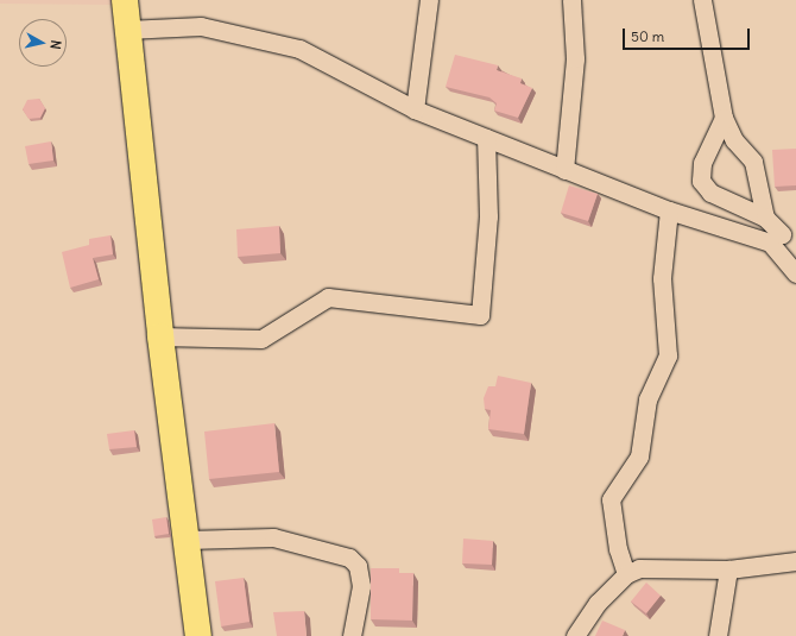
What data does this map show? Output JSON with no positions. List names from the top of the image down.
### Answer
{
  "scale_bar": "50 m",
  "north": "right"
}
